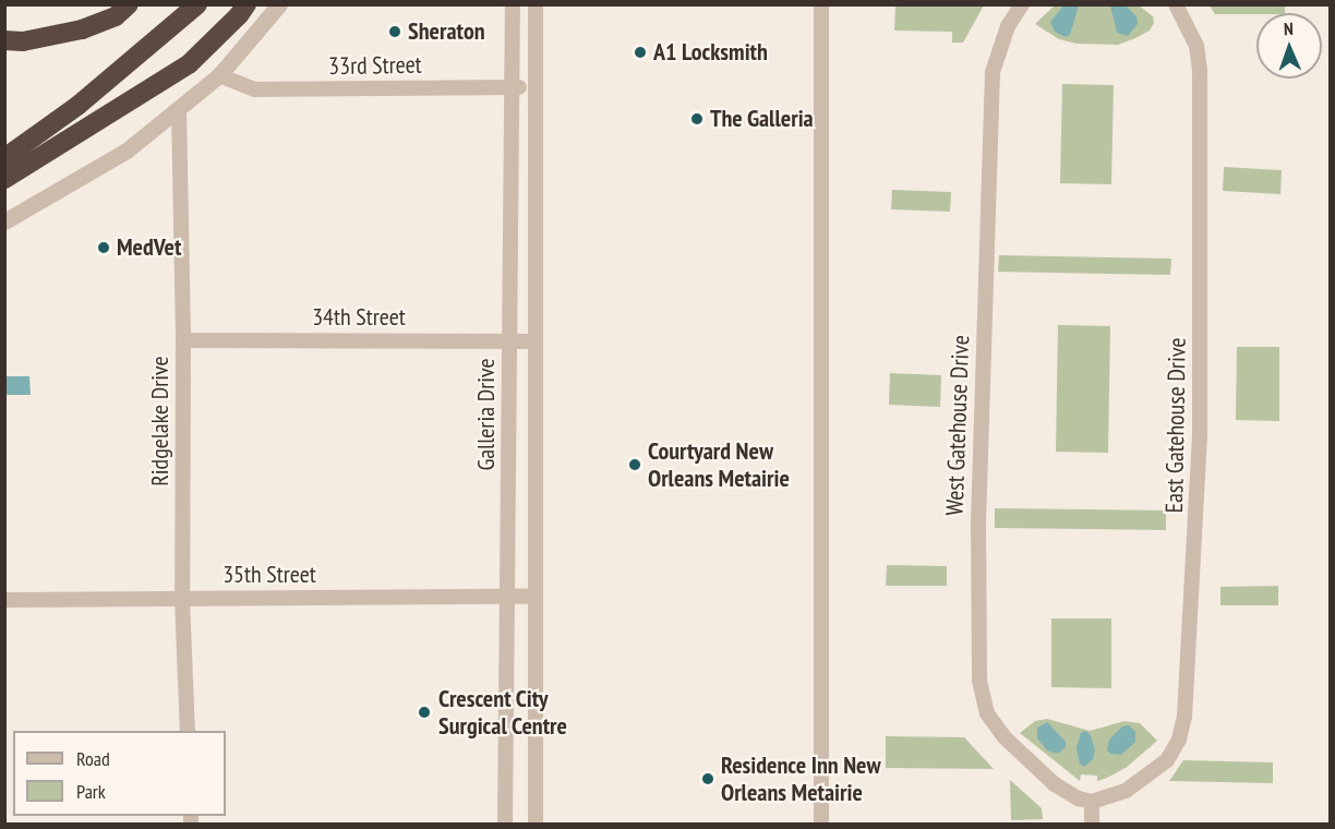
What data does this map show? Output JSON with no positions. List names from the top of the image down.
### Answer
{
  "streets": {
    "street": [
      "33rd Street",
      "34th Street",
      "Galleria Drive",
      "Ridgelake Drive",
      "West Gatehouse Drive",
      "East Gatehouse Drive",
      "35th Street"
    ]
  },
  "crossings": [
    ["33rd Street", "Galleria Drive"],
    ["34th Street", "Galleria Drive"],
    ["34th Street", "Ridgelake Drive"],
    ["Galleria Drive", "35th Street"],
    ["Ridgelake Drive", "35th Street"],
    ["West Gatehouse Drive", "East Gatehouse Drive"]
  ],
  "places": [
    "Sheraton",
    "A1 Locksmith",
    "The Galleria",
    "MedVet",
    "Courtyard New Orleans Metairie",
    "Crescent City Surgical Centre",
    "Residence Inn New Orleans Metairie"
  ],
  "legend": ["Road", "Park"],
  "north": "top"
}
